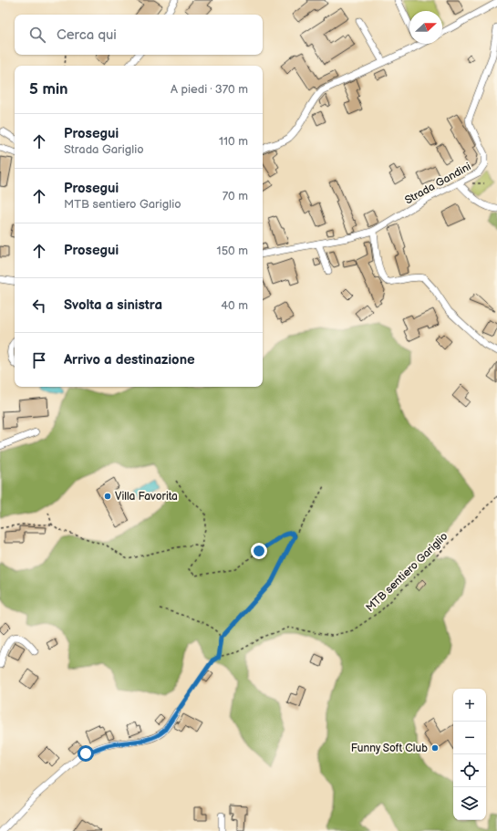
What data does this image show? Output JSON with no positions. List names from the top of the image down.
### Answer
{
  "streets": {
    "street": ["Strada Gandini"],
    "path": ["MTB sentiero Gariglio"]
  },
  "places": ["Villa Favorita", "Funny Soft Club"],
  "north": "right",
  "page": {
    "search": "Cerca qui",
    "heading": ["5 min", "A piedi · 370 m"],
    "list": [
      ["Prosegui", "Strada Gariglio", "110 m"],
      ["Prosegui", "MTB sentiero Gariglio", "70 m"],
      ["Prosegui", "150 m"],
      ["Svolta a sinistra", "40 m"],
      "Arrivo a destinazione"
    ],
    "map_buttons": ["+", "−"]
  }
}
